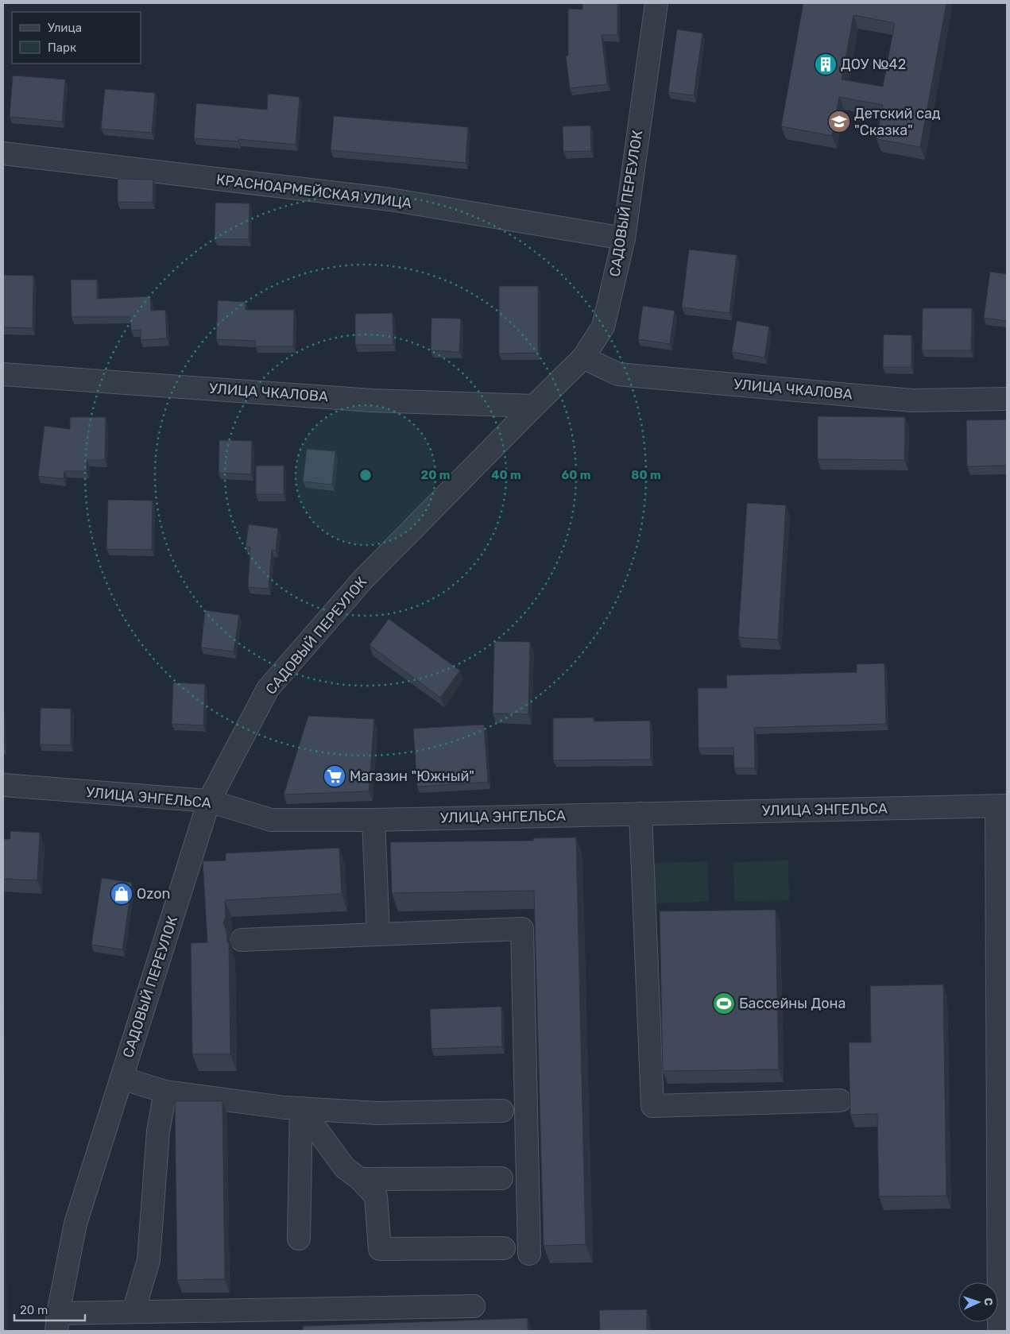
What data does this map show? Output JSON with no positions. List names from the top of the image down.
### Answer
{
  "streets": {
    "street": [
      "КРАСНОАРМЕЙСКАЯ УЛИЦА",
      "САДОВЫЙ ПЕРЕУЛОК",
      "УЛИЦА ЧКАЛОВА",
      "УЛИЦА ЭНГЕЛЬСА"
    ]
  },
  "crossings": [
    ["КРАСНОАРМЕЙСКАЯ УЛИЦА", "САДОВЫЙ ПЕРЕУЛОК"],
    ["САДОВЫЙ ПЕРЕУЛОК", "УЛИЦА ЧКАЛОВА"],
    ["САДОВЫЙ ПЕРЕУЛОК", "УЛИЦА ЭНГЕЛЬСА"]
  ],
  "places": {
    "building": ["ДОУ №42"],
    "school or university": ["Детский сад \"Сказка\""],
    "supermarket": ["Магазин \"Южный\""],
    "shop": ["Ozon"],
    "sports": ["Бассейны Дона"]
  },
  "legend": ["Улица", "Парк"],
  "scale_bar": "20 m",
  "north": "right",
  "rings": [
    "20 m",
    "40 m",
    "60 m",
    "80 m"
  ]
}
